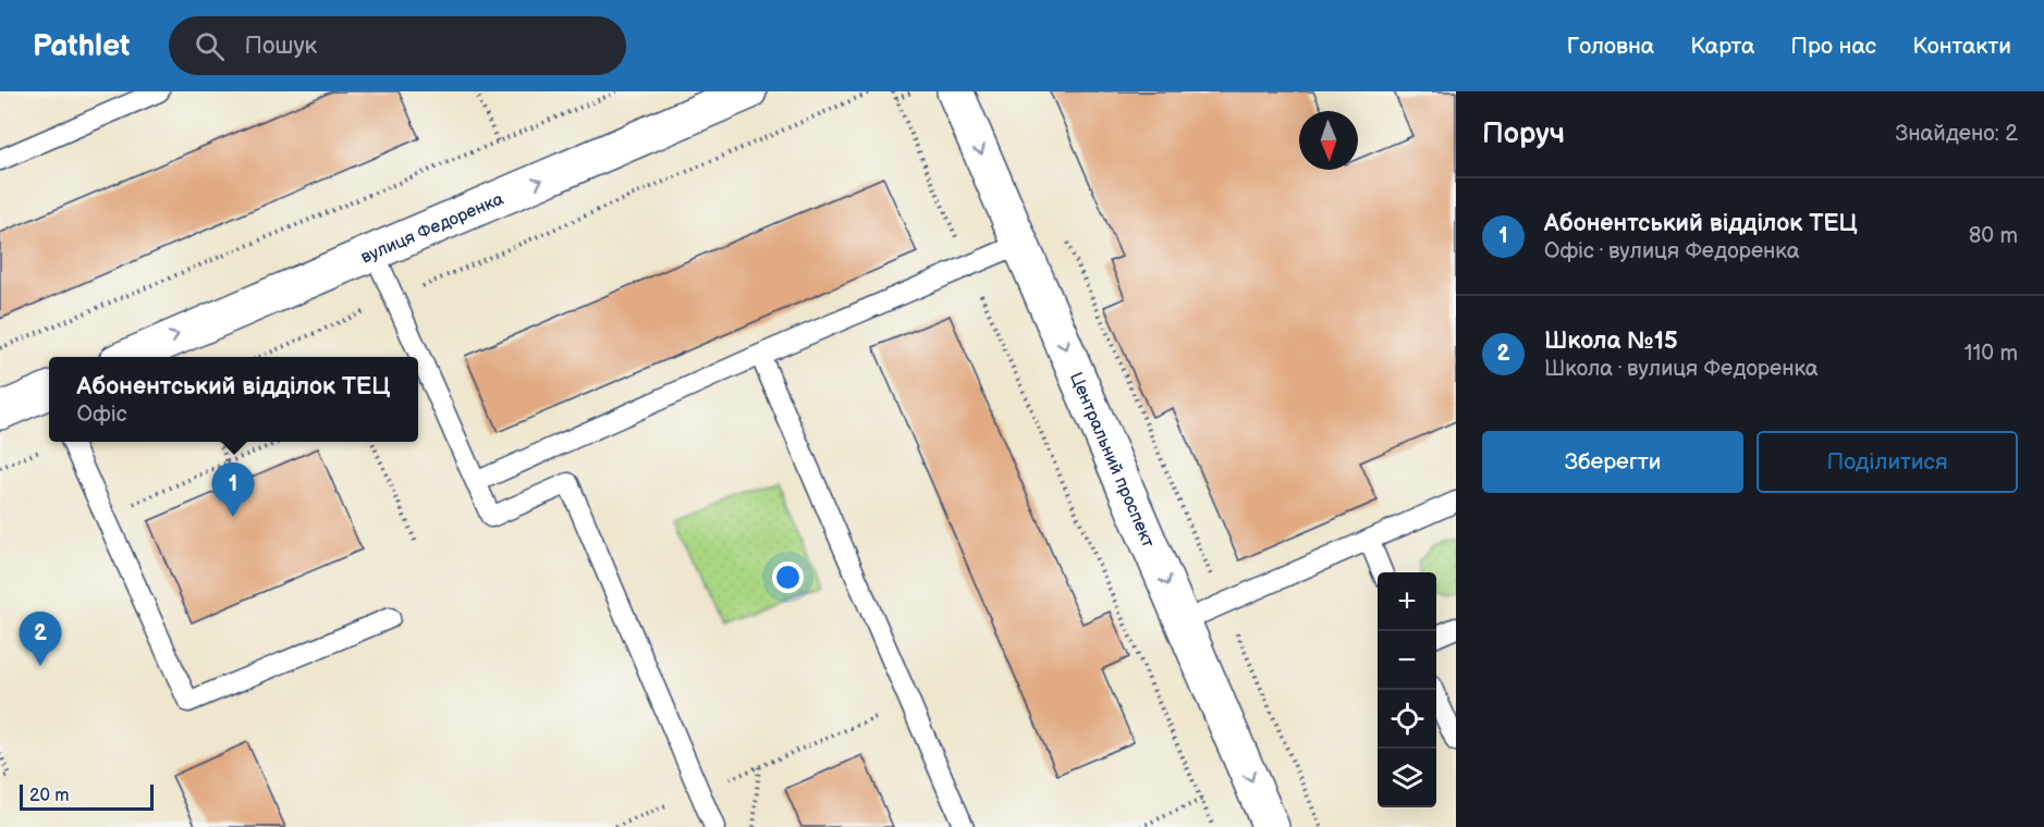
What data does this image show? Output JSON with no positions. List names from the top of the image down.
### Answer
{
  "streets": {
    "street": ["вулиця Федоренка", "Центральний проспект"]
  },
  "one_way": ["вулиця Федоренка", "Центральний проспект"],
  "scale_bar": "20 m",
  "north": "bottom",
  "page": {
    "header": "Pathlet",
    "search": "Пошук",
    "nav": [
      "Головна",
      "Карта",
      "Про нас",
      "Контакти"
    ],
    "heading": ["Поруч", "Знайдено: 2"],
    "list": [
      {
        "mark": "1",
        "name": "Абонентський відділок ТЕЦ",
        "note": "Офіс · вулиця Федоренка",
        "value": "80 m"
      },
      {
        "mark": "2",
        "name": "Школа №15",
        "note": "Школа · вулиця Федоренка",
        "value": "110 m"
      }
    ],
    "popup": ["Абонентський відділок ТЕЦ", "Офіс"],
    "buttons": ["Зберегти", "Поділитися"],
    "pins": ["1", "2"],
    "map_buttons": ["+", "−"],
    "scale": "20 m"
  }
}
